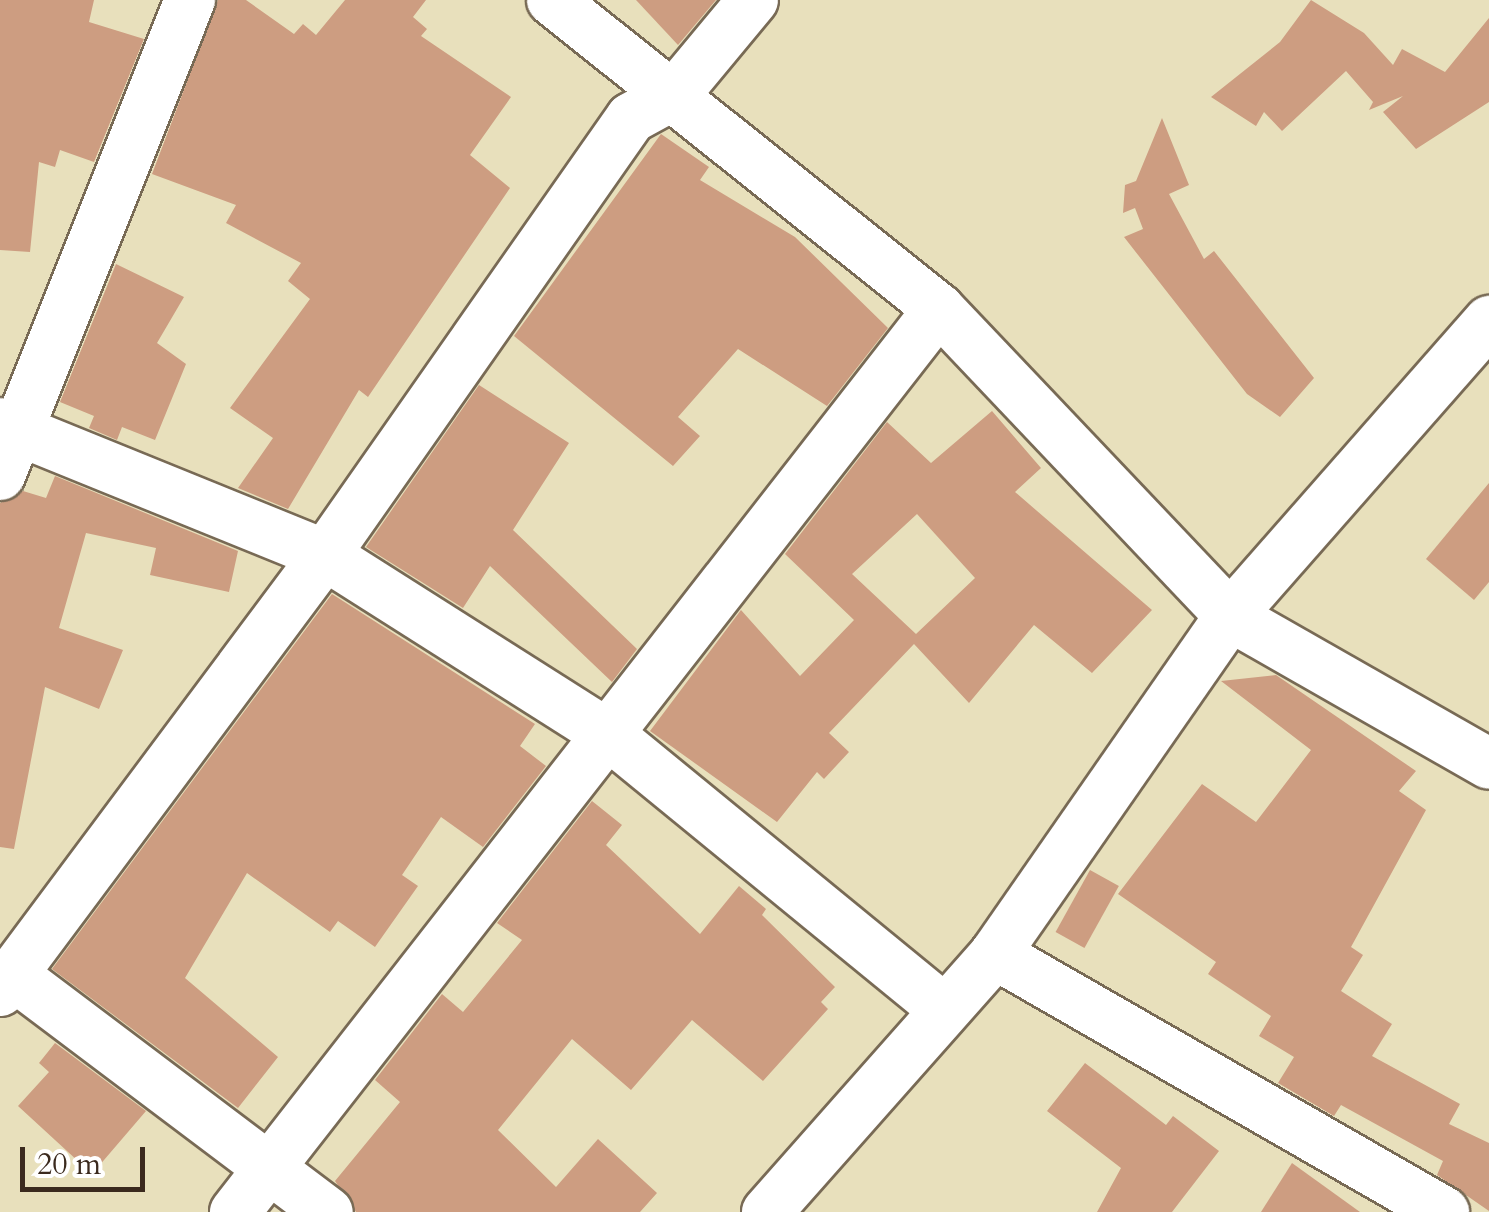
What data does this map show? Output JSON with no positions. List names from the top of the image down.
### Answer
{
  "scale_bar": "20 m"
}
